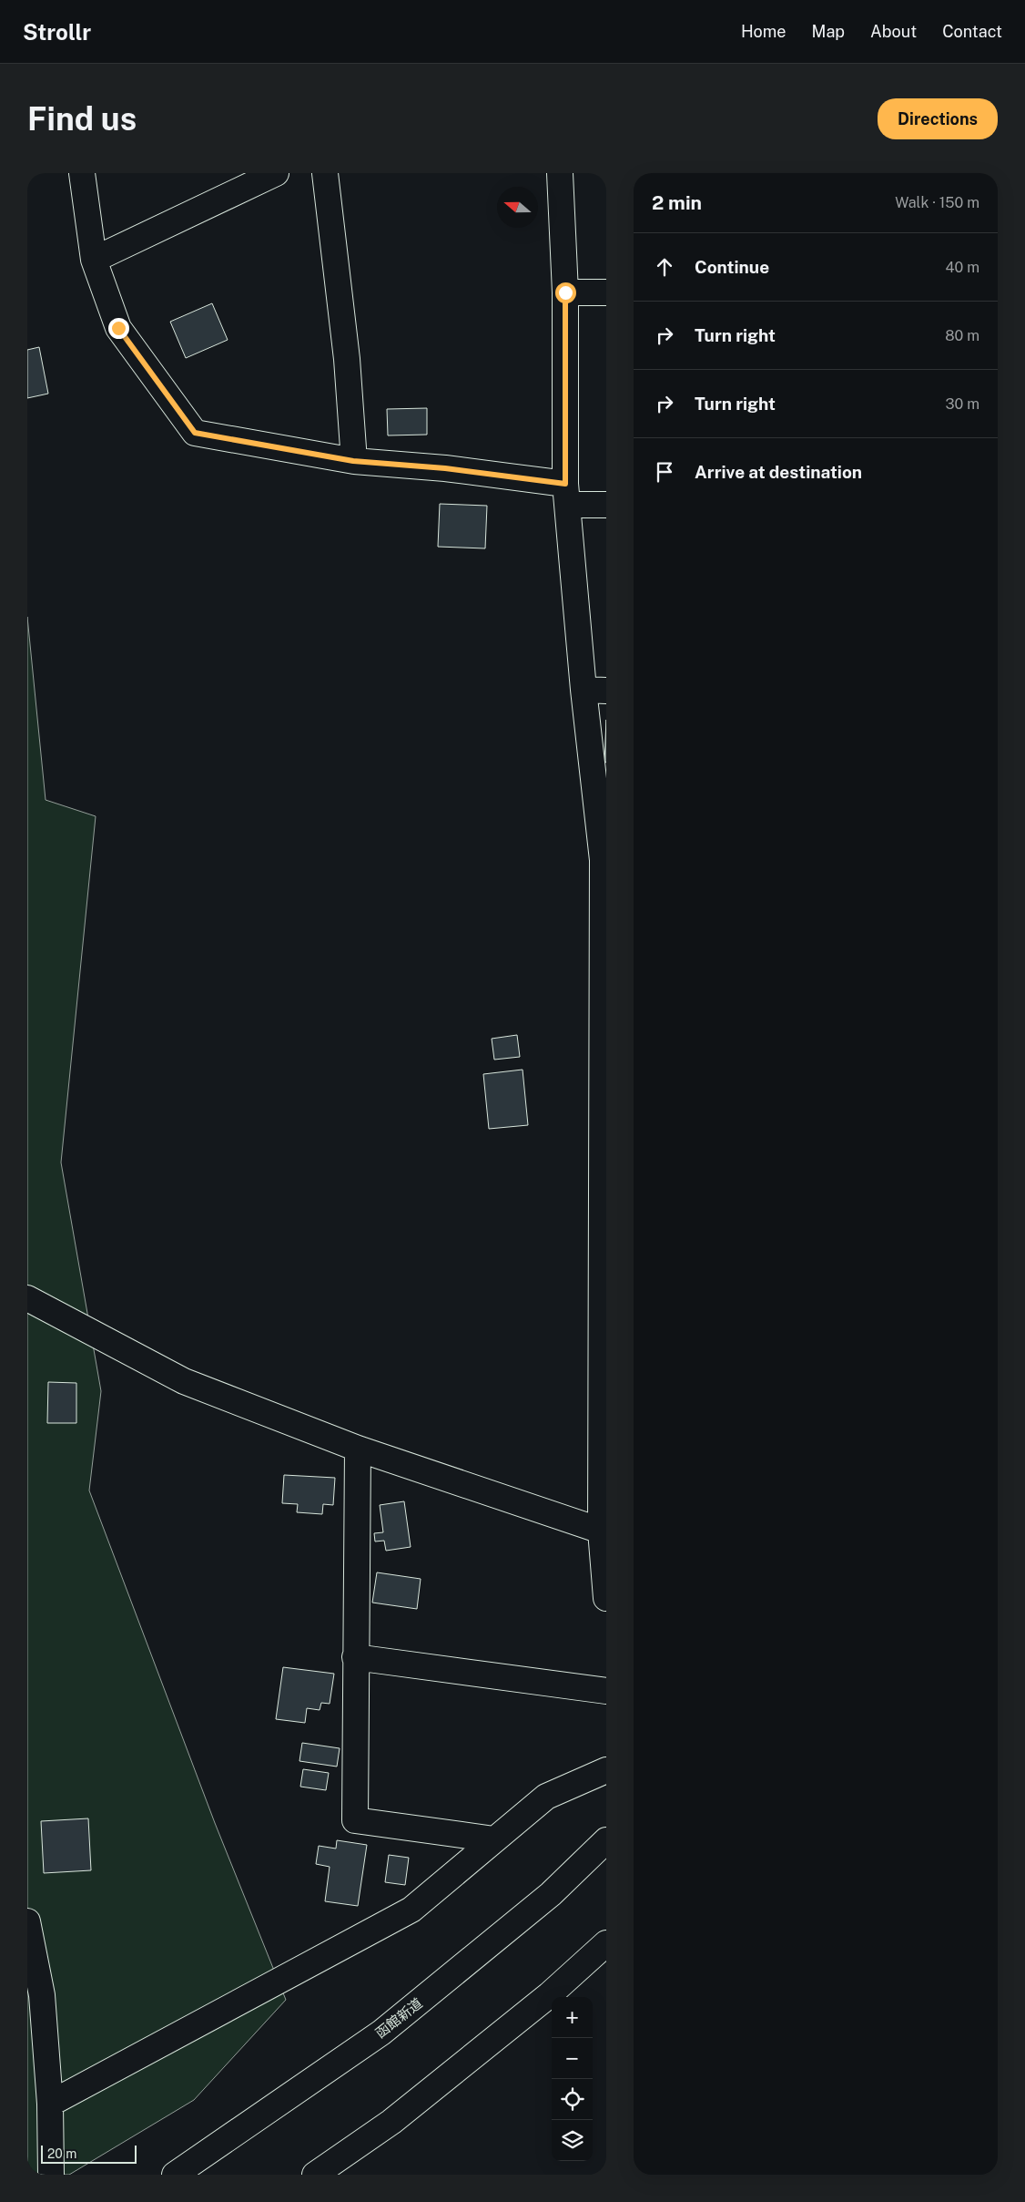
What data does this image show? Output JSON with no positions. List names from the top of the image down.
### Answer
{
  "streets": {
    "main road": ["函館新道"]
  },
  "scale_bar": "20 m",
  "north": "left",
  "page": {
    "header": "Strollr",
    "nav": [
      "Home",
      "Map",
      "About",
      "Contact"
    ],
    "buttons": "Directions",
    "title": "Find us",
    "heading": ["2 min", "Walk · 150 m"],
    "list": [
      ["Continue", "40 m"],
      ["Turn right", "80 m"],
      ["Turn right", "30 m"],
      "Arrive at destination"
    ],
    "map_buttons": ["+", "−"],
    "scale": "20 m"
  }
}
